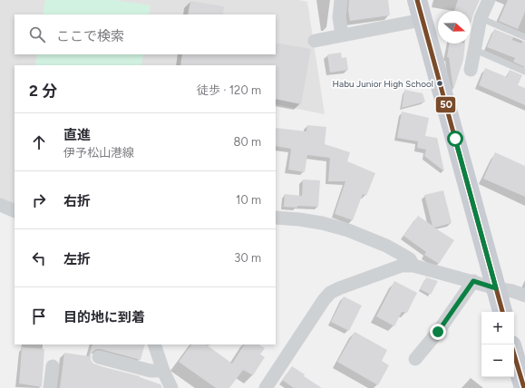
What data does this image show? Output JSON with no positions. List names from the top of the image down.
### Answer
{
  "places": ["Habu Junior High School"],
  "lines": ["transit line 50"],
  "north": "right",
  "page": {
    "search": "ここで検索",
    "heading": ["2 分", "徒歩 · 120 m"],
    "list": [
      ["直進", "伊予松山港線", "80 m"],
      ["右折", "10 m"],
      ["左折", "30 m"],
      "目的地に到着"
    ],
    "map_buttons": ["+", "−"]
  }
}
